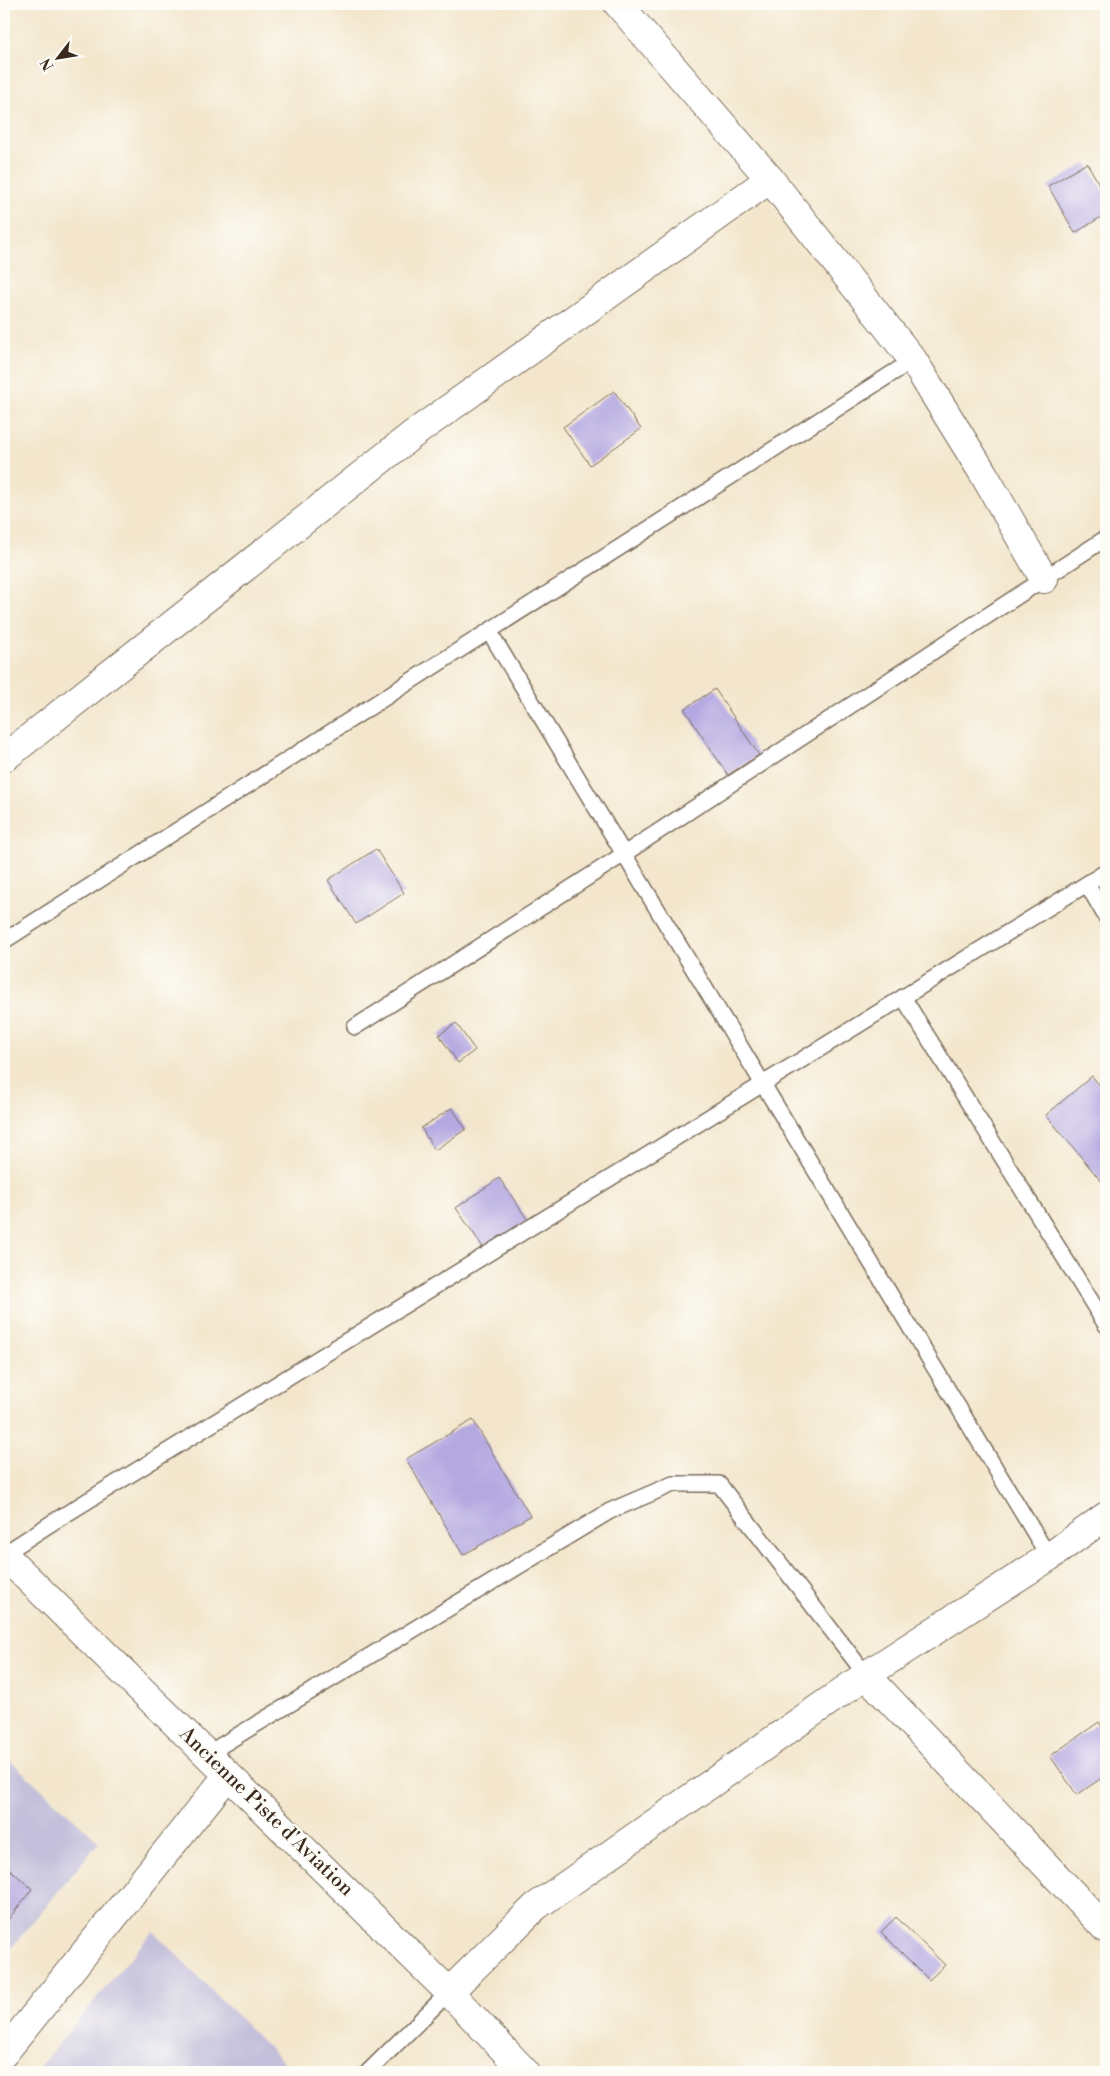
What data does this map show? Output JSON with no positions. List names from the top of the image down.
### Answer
{
  "streets": {
    "street": ["Ancienne Piste d'Aviation"]
  },
  "north": "bottom left"
}
